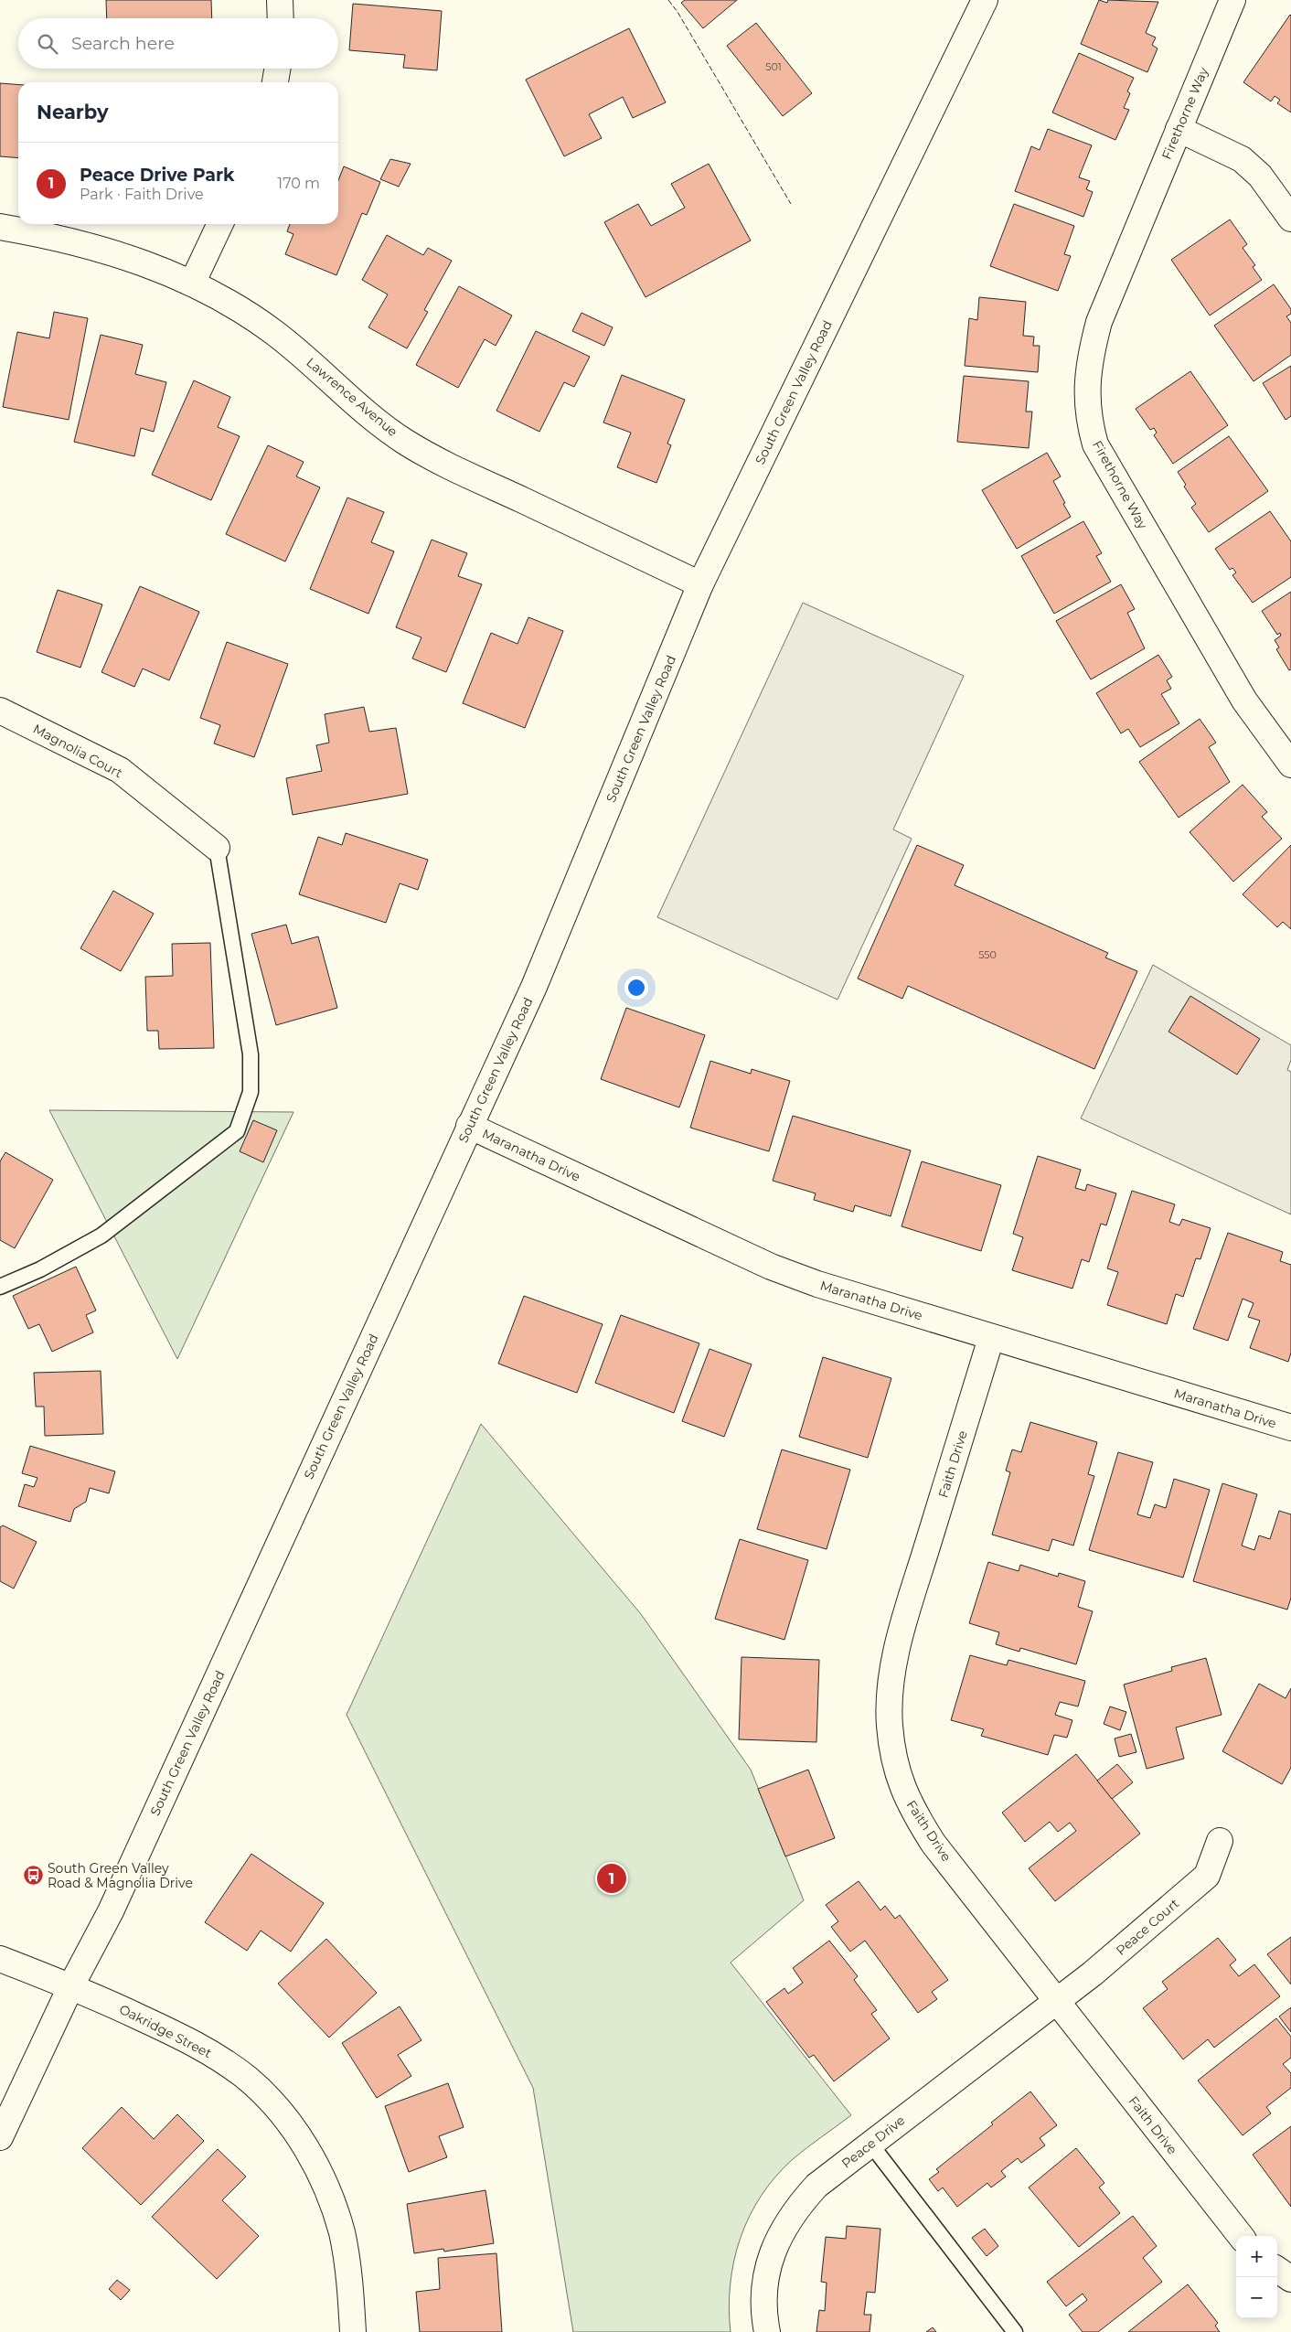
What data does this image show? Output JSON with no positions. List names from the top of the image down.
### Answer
{
  "streets": {
    "street": [
      "Firethorne Way",
      "South Green Valley Road",
      "Lawrence Avenue",
      "Magnolia Court",
      "Maranatha Drive",
      "Faith Drive",
      "Peace Court",
      "Oakridge Street",
      "Peace Drive"
    ]
  },
  "crossings": [
    ["South Green Valley Road", "Lawrence Avenue"],
    ["South Green Valley Road", "Maranatha Drive"],
    ["South Green Valley Road", "Oakridge Street"],
    ["Maranatha Drive", "Faith Drive"],
    ["Faith Drive", "Peace Court"],
    ["Faith Drive", "Peace Drive"],
    ["Peace Court", "Peace Drive"]
  ],
  "places": {
    "bus stop": ["South Green Valley Road & Magnolia Drive"]
  },
  "house_numbers": ["501", "550"],
  "page": {
    "search": "Search here",
    "heading": "Nearby",
    "list": [
      {
        "mark": "1",
        "name": "Peace Drive Park",
        "note": "Park · Faith Drive",
        "value": "170 m"
      }
    ],
    "pins": "1",
    "map_buttons": ["+", "−"]
  }
}
